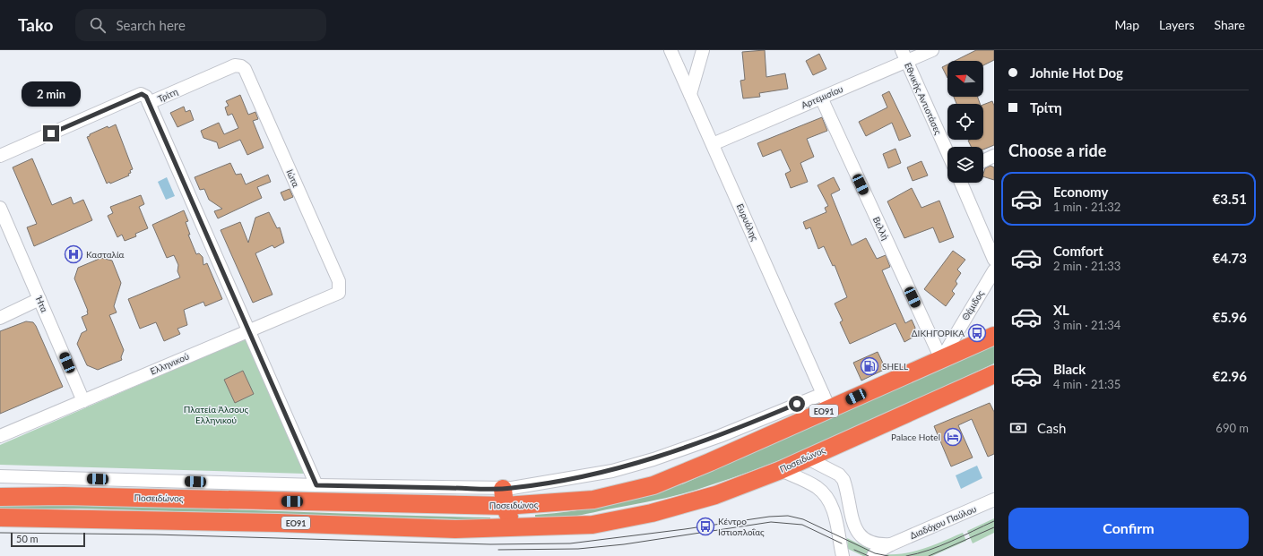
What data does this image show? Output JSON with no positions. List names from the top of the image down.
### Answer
{
  "streets": {
    "highway": ["ΕΟ91", "Ποσειδώνος"],
    "street": [
      "Τρίτη",
      "Αρτεμισίου",
      "Εθνικής Αντιοτάσες",
      "Ιώτα",
      "Ευρυάλης",
      "Βελλή",
      "Ήτα",
      "Θέμιδος",
      "Ελληνικού",
      "Διαδόχου Παύλου"
    ]
  },
  "crossings": [
    ["Τρίτη", "Ιώτα"],
    ["Αρτεμισίου", "Εθνικής Αντιοτάσες"],
    ["Αρτεμισίου", "Ευρυάλης"],
    ["Αρτεμισίου", "Βελλή"],
    ["Ιώτα", "Ελληνικού"],
    ["Ευρυάλης", "Ποσειδώνος"],
    ["Βελλή", "Θέμιδος"],
    ["Βελλή", "Ποσειδώνος"],
    ["Ήτα", "Ελληνικού"],
    ["Θέμιδος", "Ποσειδώνος"]
  ],
  "parks": ["Πλατεία Άλσους Ελληνικού"],
  "places": {
    "hospital": ["Κασταλία"],
    "bus stop": ["ΔΙΚΗΓΟΡΙΚΑ", "Κέντρο Ιστιοπλοΐας"],
    "fuel station": ["SHELL"],
    "hotel": ["Palace Hotel"]
  },
  "scale_bar": "50 m",
  "north": "left",
  "page": {
    "header": "Tako",
    "search": "Search here",
    "nav": ["Map", "Layers", "Share"],
    "banner": ["Johnie Hot Dog", "Τρίτη"],
    "bubble": "2 min",
    "heading": "Choose a ride",
    "list": [
      {
        "name": "Economy",
        "note": "1 min · 21:32",
        "value": "€3.51"
      },
      {
        "name": "Comfort",
        "note": "2 min · 21:33",
        "value": "€4.73"
      },
      {
        "name": "XL",
        "note": "3 min · 21:34",
        "value": "€5.96"
      },
      {
        "name": "Black",
        "note": "4 min · 21:35",
        "value": "€2.96"
      }
    ],
    "pay": ["Cash", "690 m"],
    "buttons": "Confirm",
    "scale": "50 m"
  }
}
